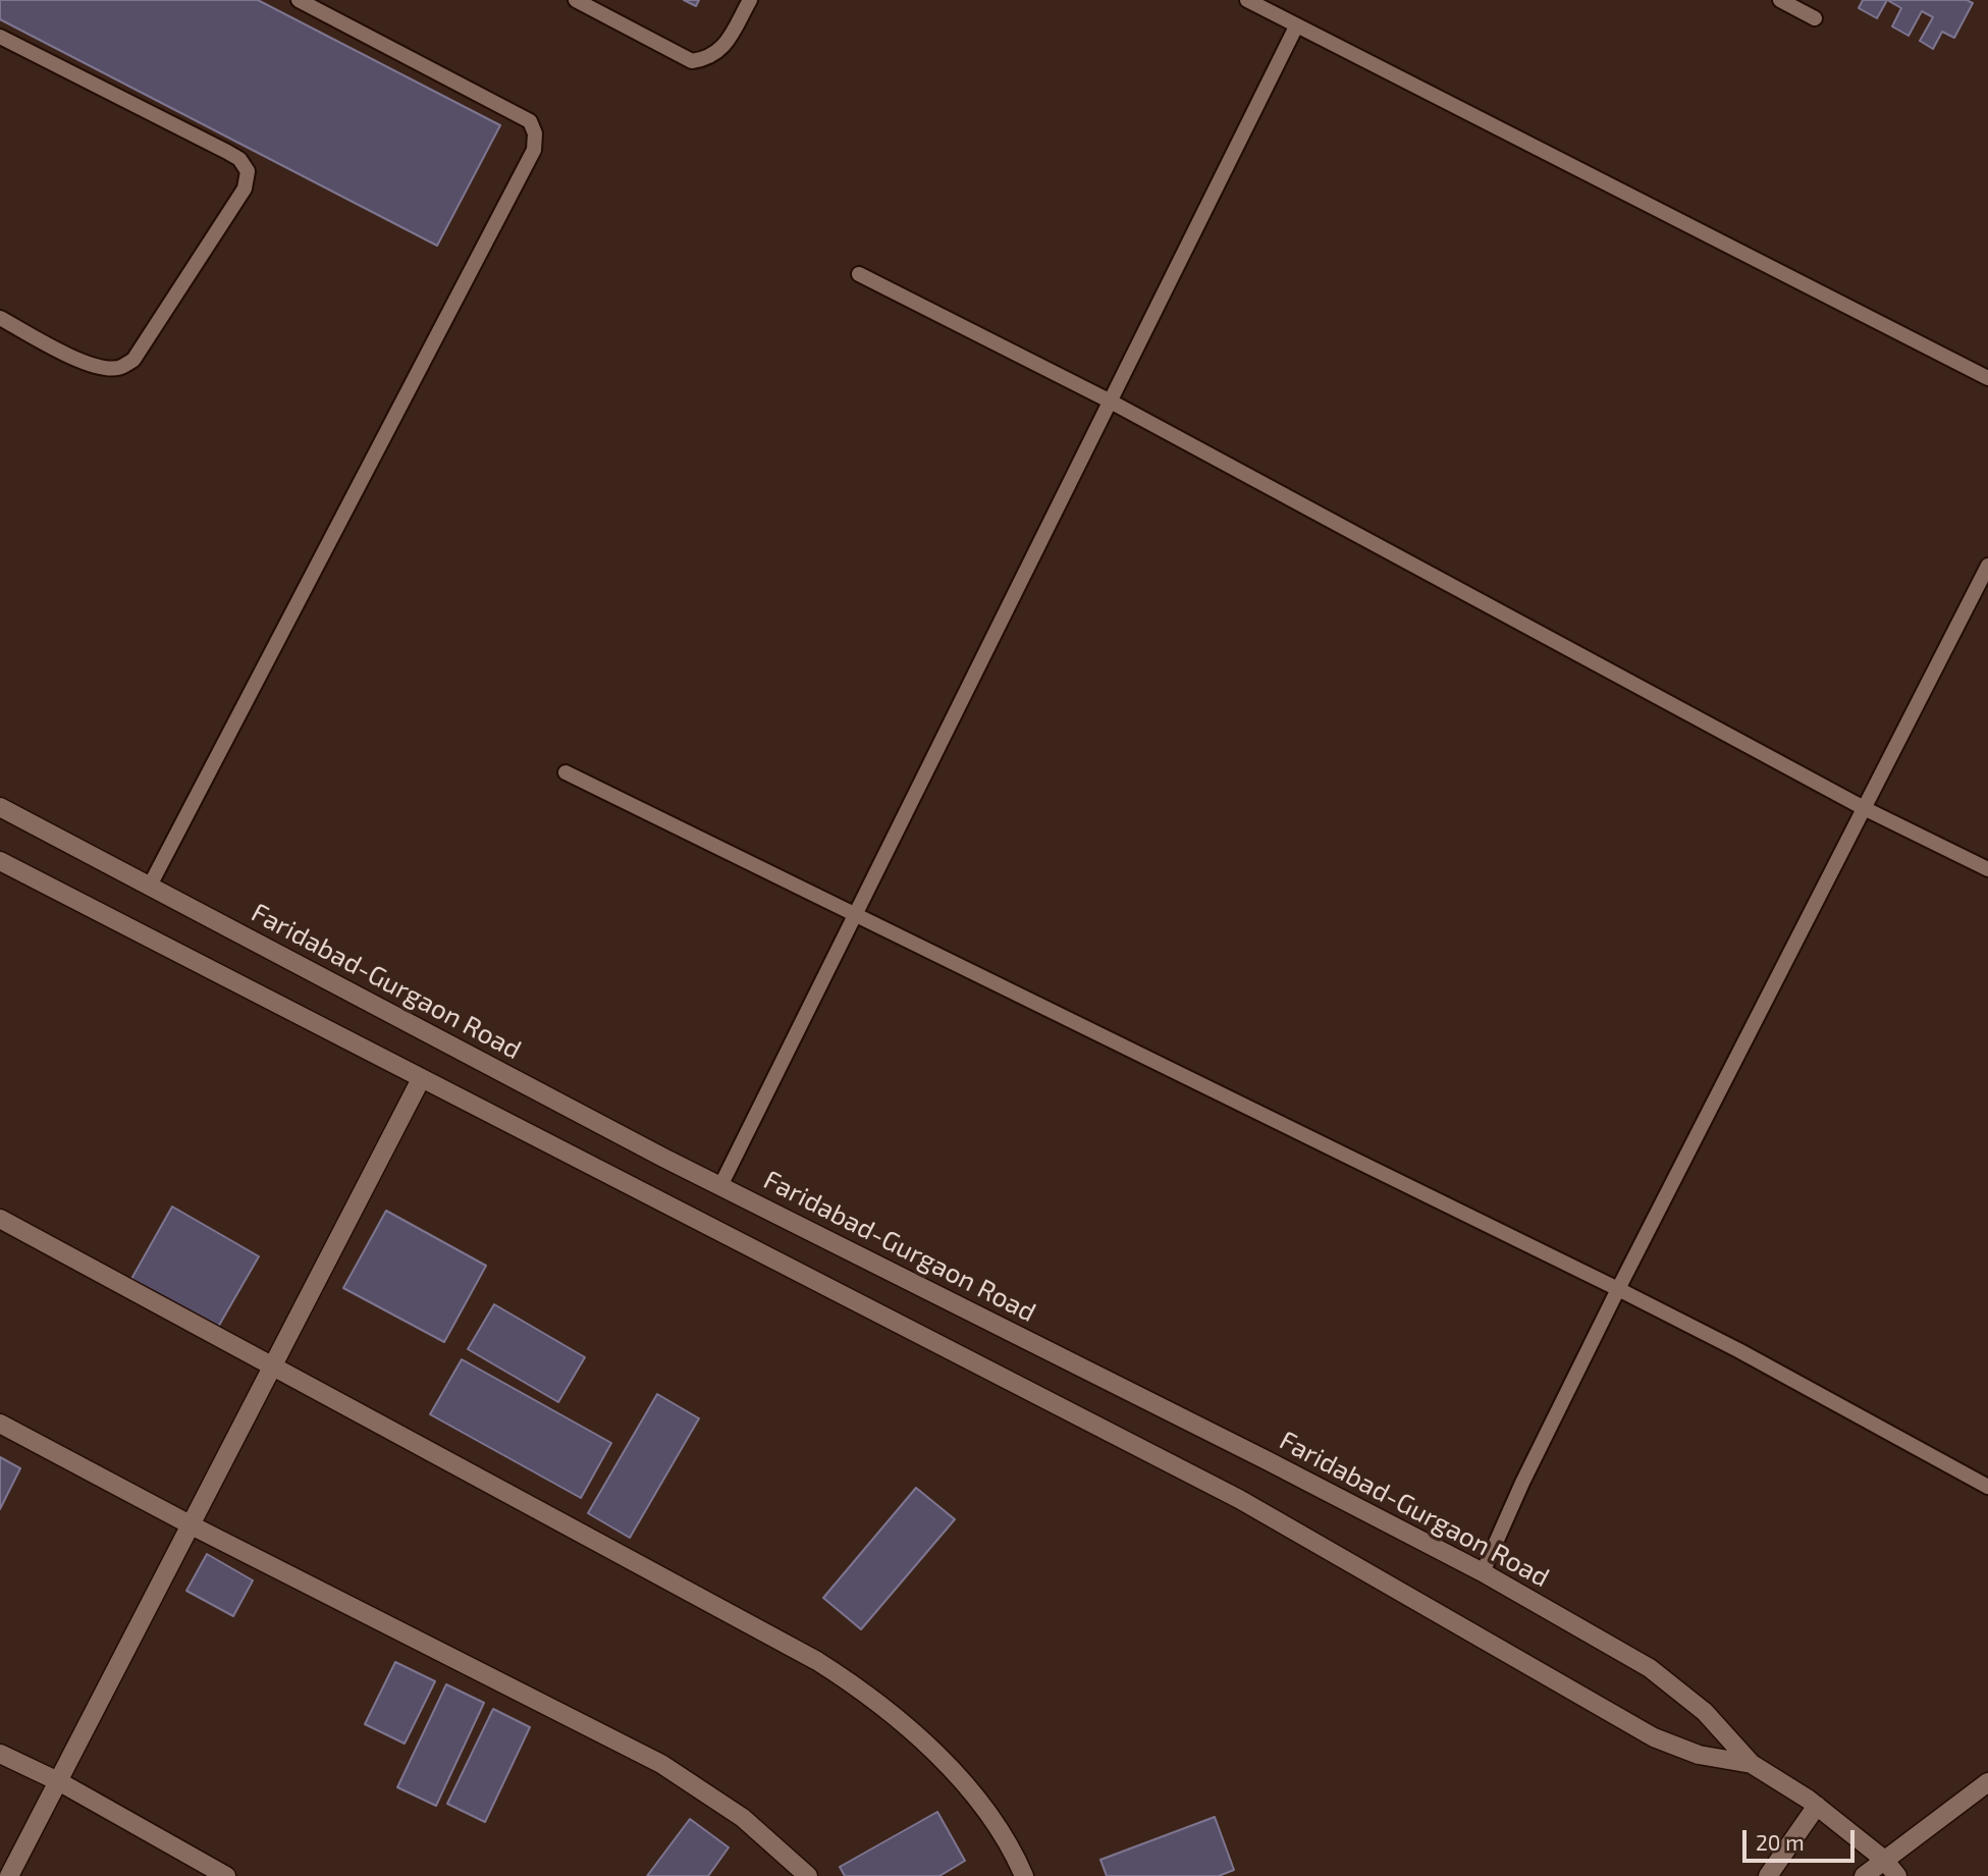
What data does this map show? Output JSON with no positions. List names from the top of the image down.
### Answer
{
  "streets": {
    "main road": ["Faridabad-Gurgaon Road"]
  },
  "scale_bar": "20 m"
}
